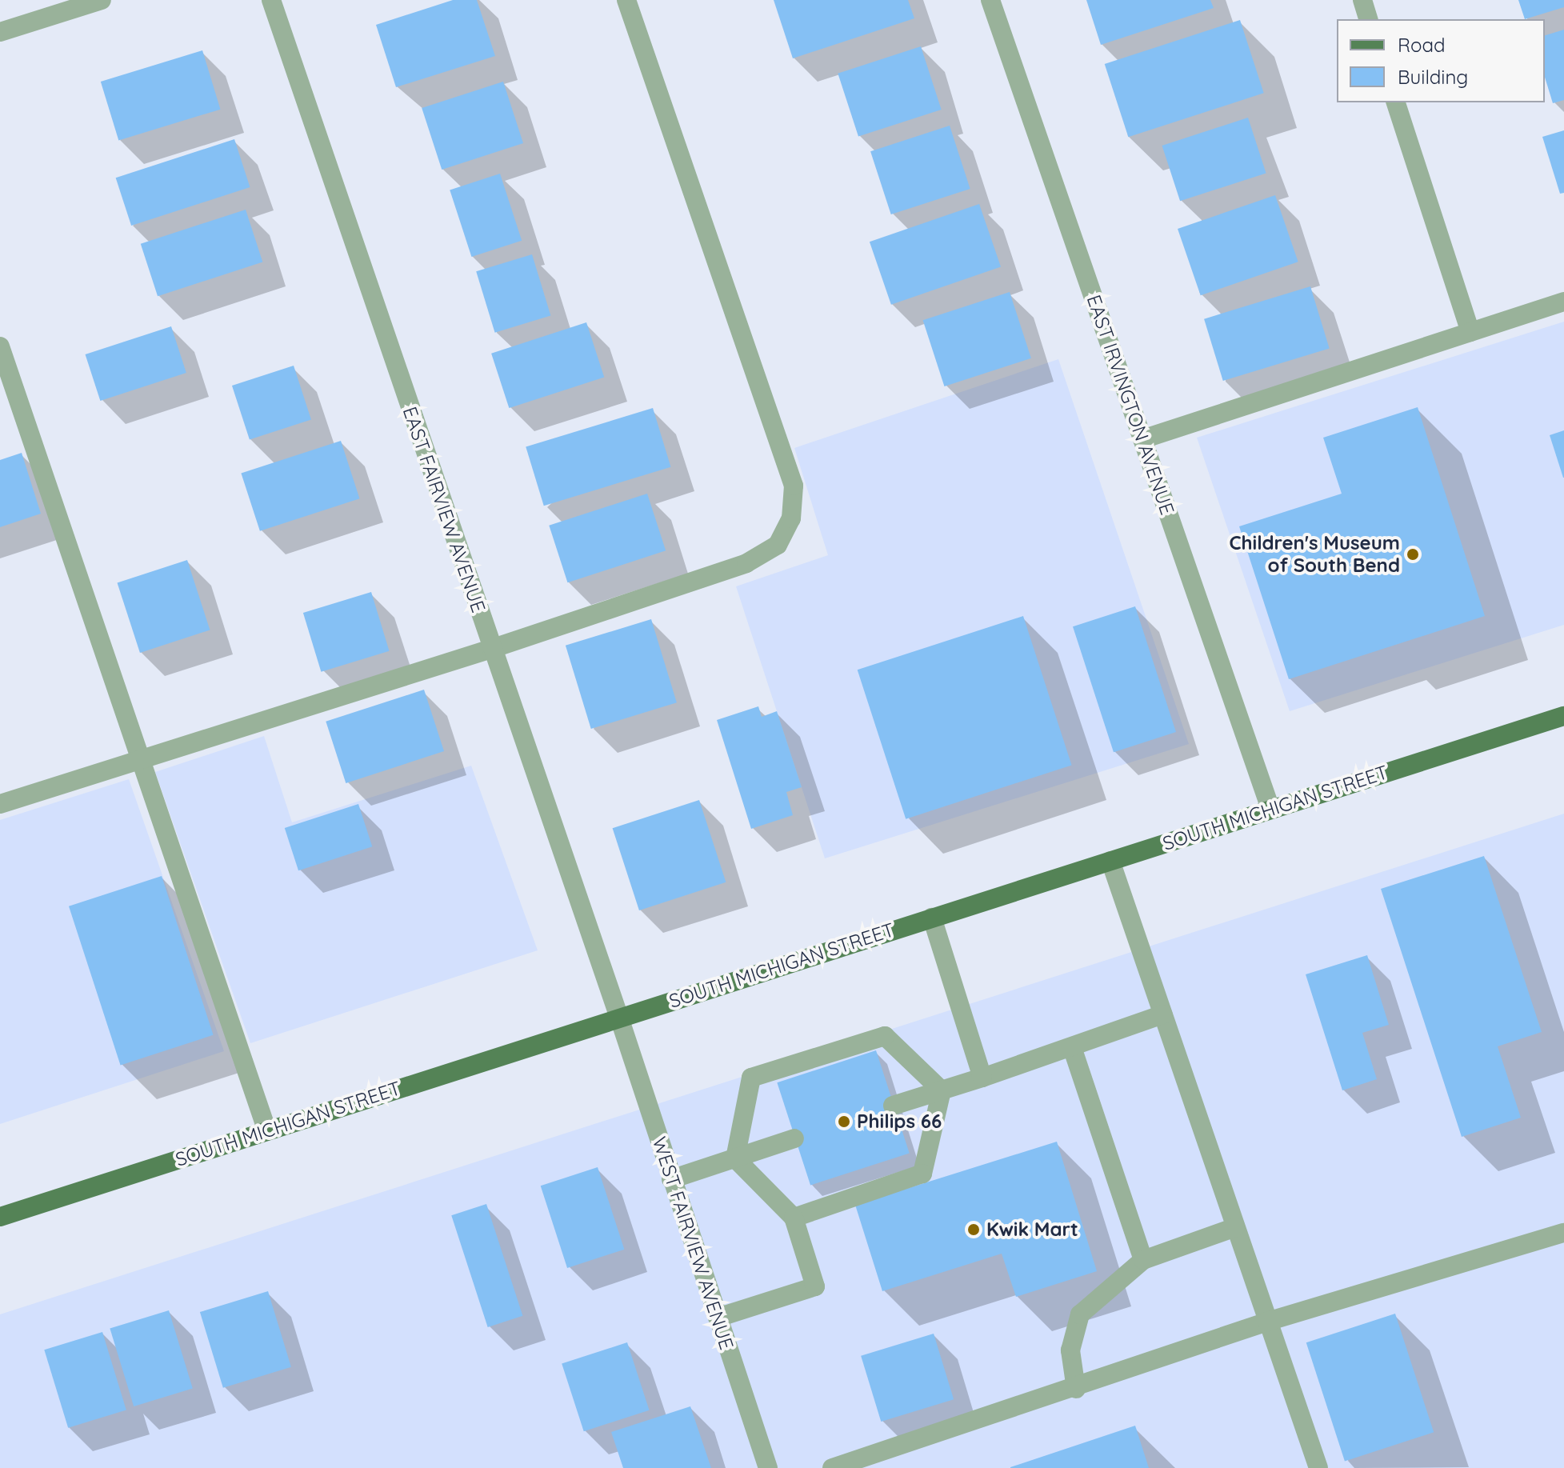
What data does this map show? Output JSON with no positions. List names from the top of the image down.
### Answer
{
  "streets": {
    "main road": ["SOUTH MICHIGAN STREET"],
    "street": ["EAST IRVINGTON AVENUE", "EAST FAIRVIEW AVENUE", "WEST FAIRVIEW AVENUE"]
  },
  "crossings": [
    ["EAST IRVINGTON AVENUE", "SOUTH MICHIGAN STREET"],
    ["EAST FAIRVIEW AVENUE", "SOUTH MICHIGAN STREET"],
    ["EAST FAIRVIEW AVENUE", "WEST FAIRVIEW AVENUE"],
    ["SOUTH MICHIGAN STREET", "WEST FAIRVIEW AVENUE"]
  ],
  "places": ["Children's Museum of South Bend", "Philips 66", "Kwik Mart"],
  "legend": ["Road", "Building"]
}
